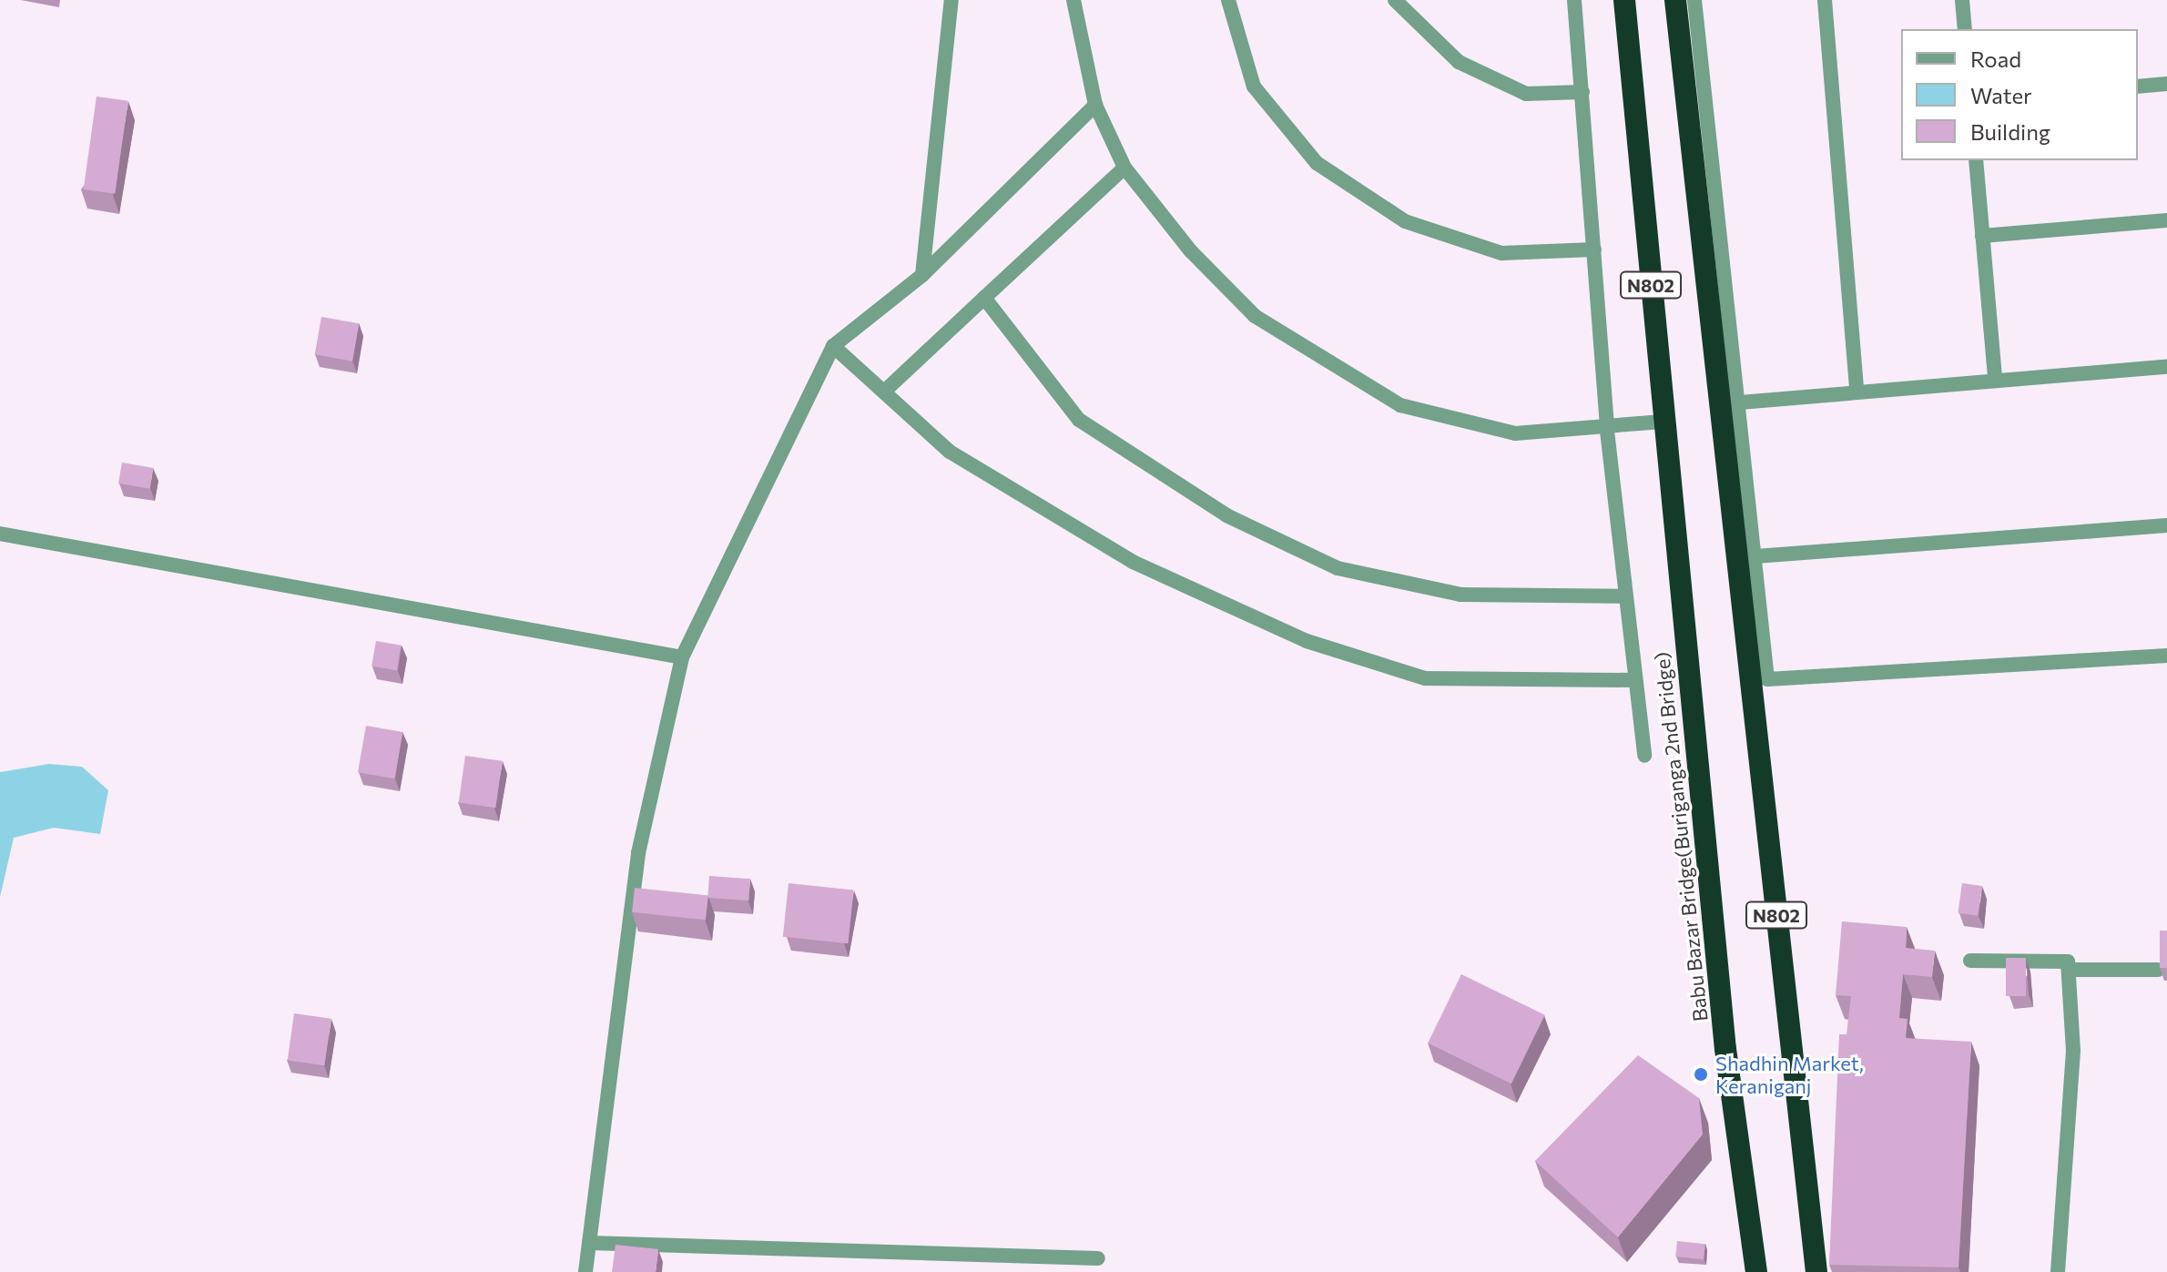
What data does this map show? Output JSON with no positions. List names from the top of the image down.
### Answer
{
  "streets": {
    "highway": ["N802", "Babu Bazar Bridge(Buriganga 2nd Bridge)"]
  },
  "crossings": [
    ["N802", "Babu Bazar Bridge(Buriganga 2nd Bridge)"]
  ],
  "places": ["Shadhin Market, Keraniganj"],
  "legend": ["Road", "Water", "Building"]
}
